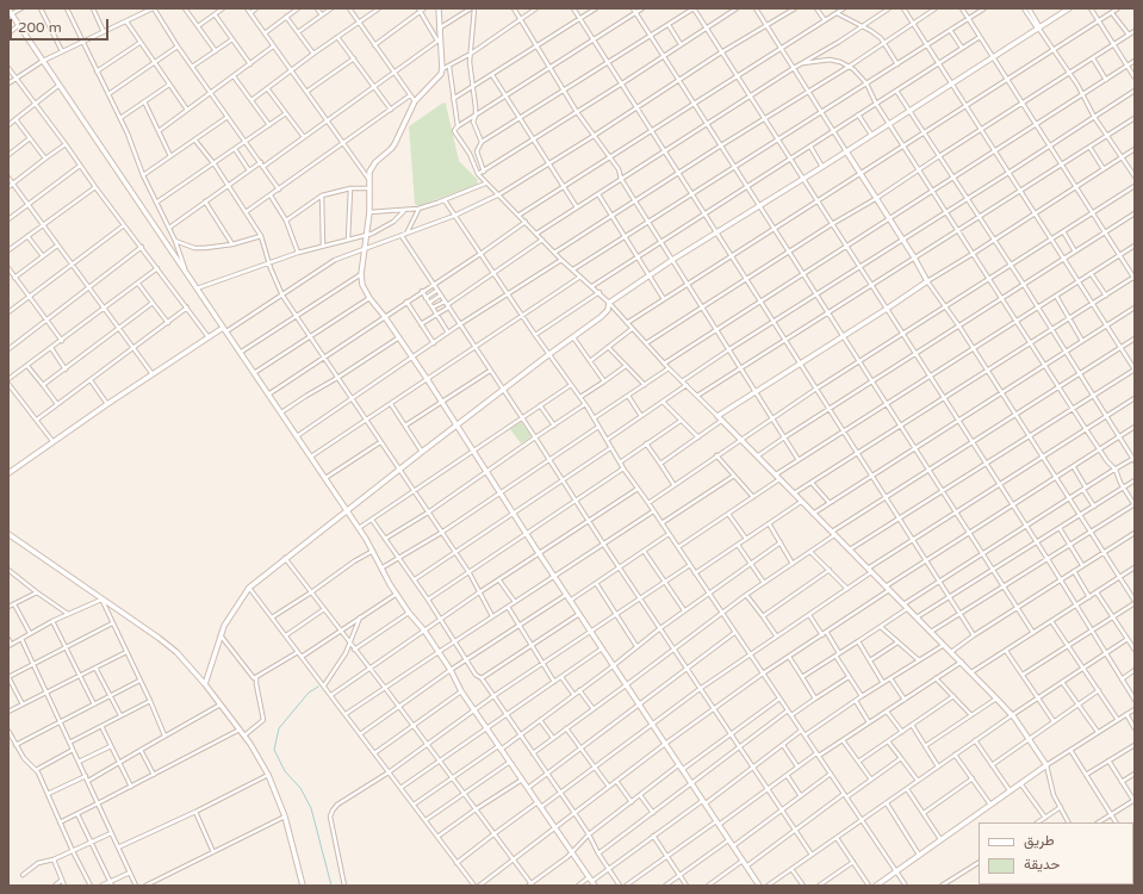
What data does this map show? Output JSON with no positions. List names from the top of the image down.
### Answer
{
  "legend": ["طريق", "حديقة"],
  "scale_bar": "200 m"
}
